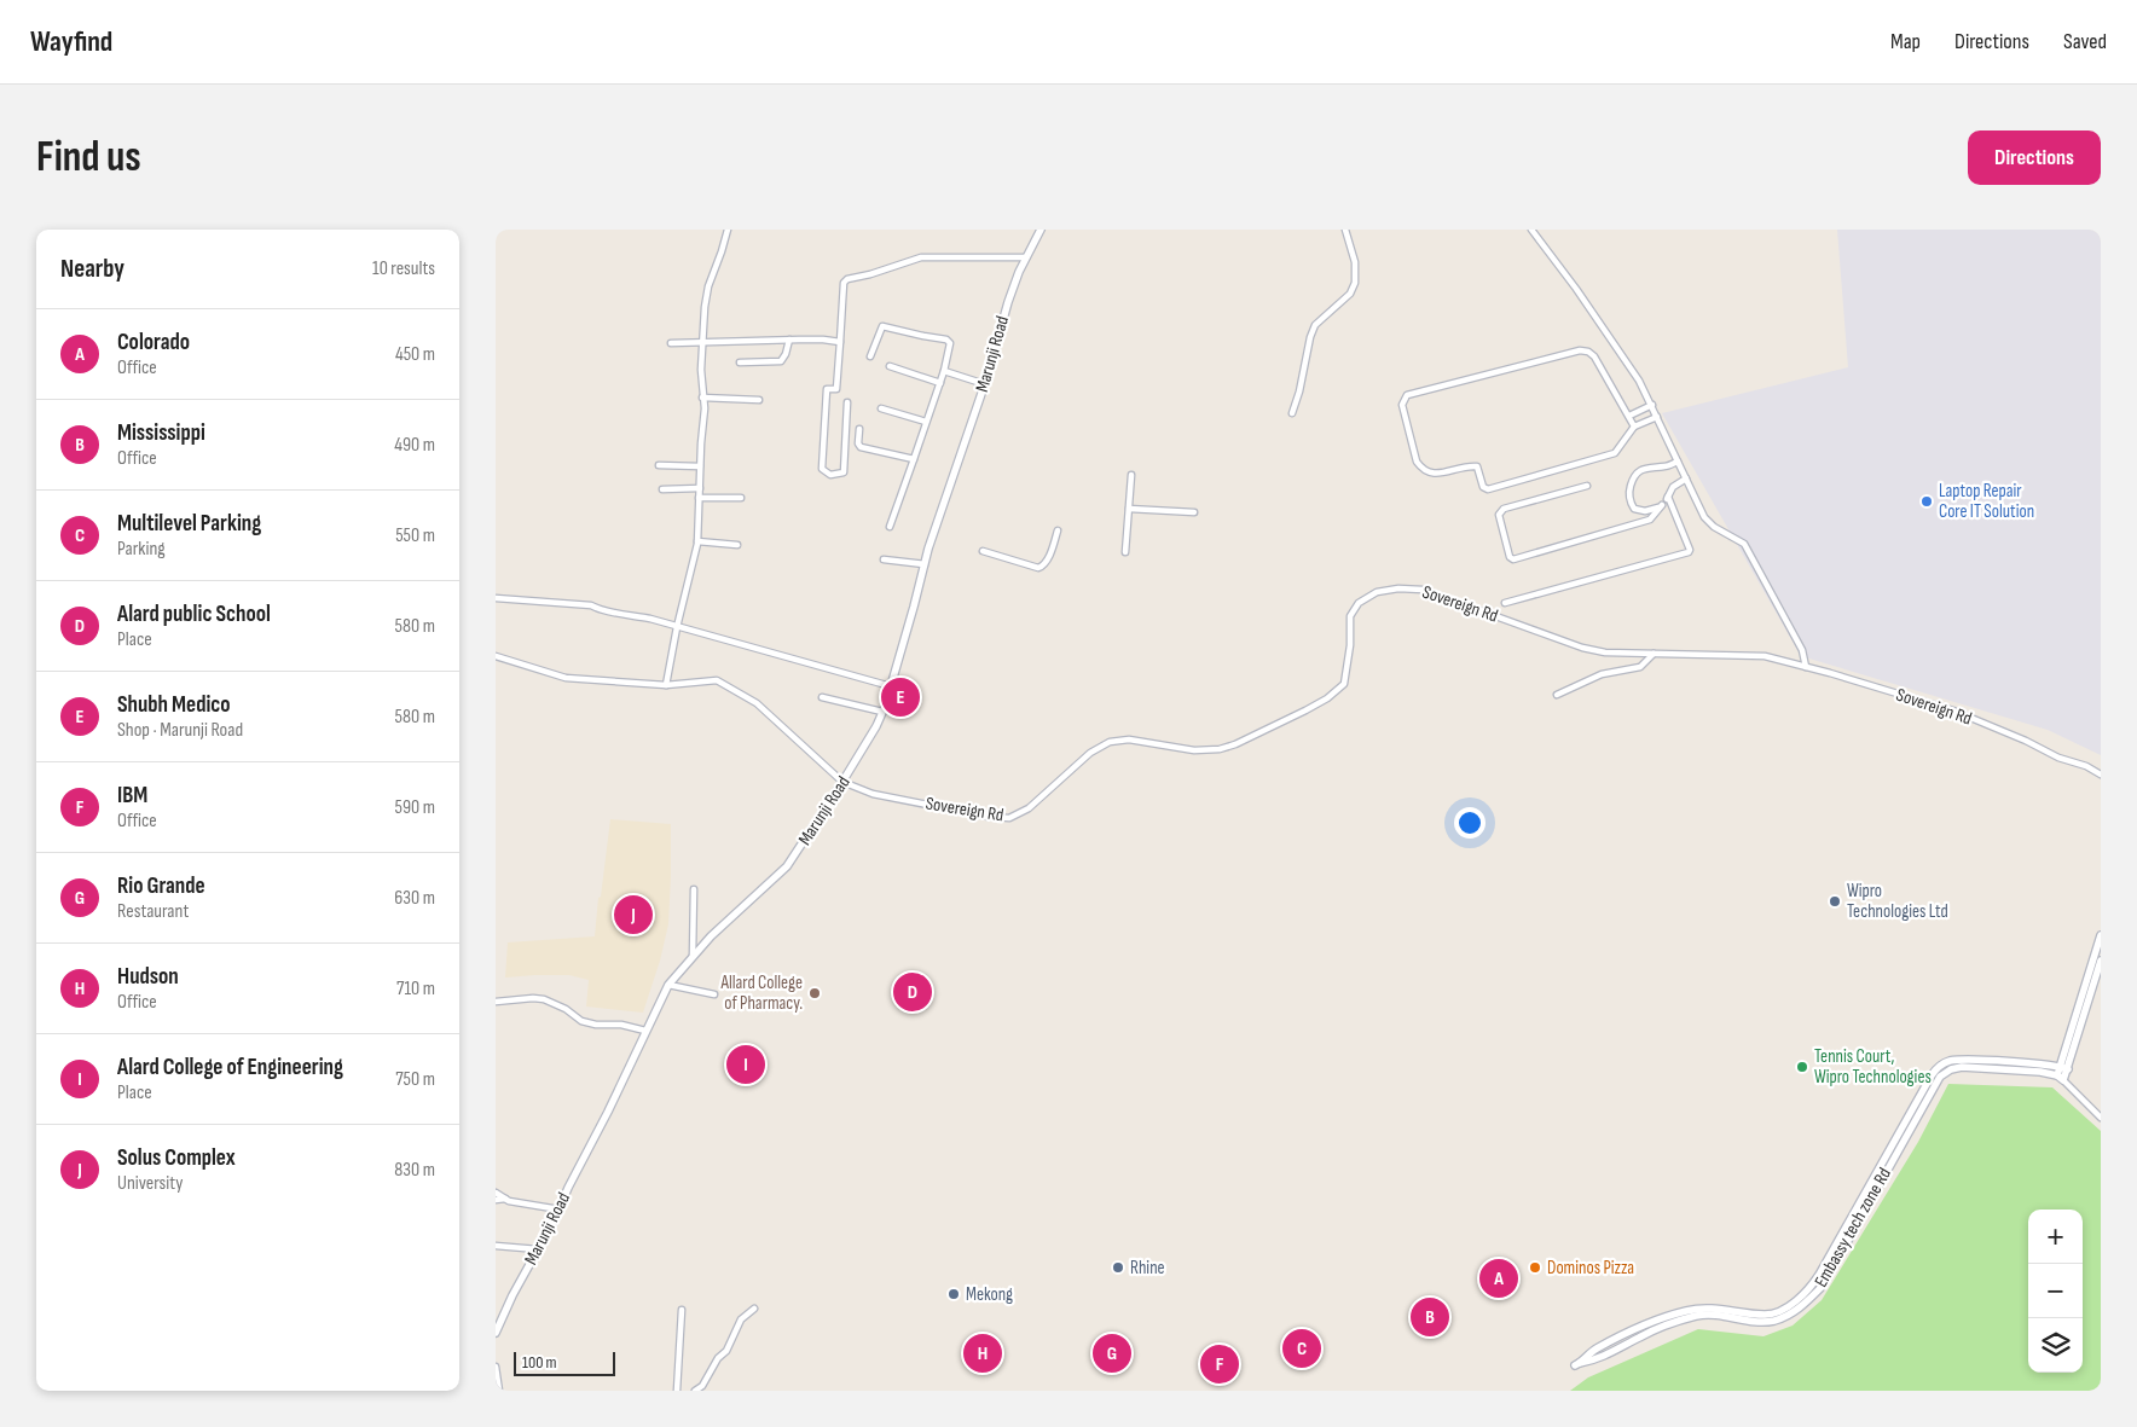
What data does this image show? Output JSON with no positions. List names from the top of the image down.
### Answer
{
  "streets": {
    "street": ["Marunji Road", "Sovereign Rd", "Embassy tech zone Rd"]
  },
  "crossings": [
    ["Marunji Road", "Sovereign Rd"]
  ],
  "places": [
    "Laptop Repair Core IT Solution",
    "Wipro Technologies Ltd",
    "Allard College of Pharmacy.",
    "Tennis Court, Wipro Technologies",
    "Rhine",
    "Dominos Pizza",
    "Mekong"
  ],
  "scale_bar": "100 m",
  "page": {
    "header": "Wayfind",
    "nav": ["Map", "Directions", "Saved"],
    "buttons": "Directions",
    "title": "Find us",
    "heading": ["Nearby", "10 results"],
    "list": [
      {
        "mark": "A",
        "name": "Colorado",
        "note": "Office",
        "value": "450 m"
      },
      {
        "mark": "B",
        "name": "Mississippi",
        "note": "Office",
        "value": "490 m"
      },
      {
        "mark": "C",
        "name": "Multilevel Parking",
        "note": "Parking",
        "value": "550 m"
      },
      {
        "mark": "D",
        "name": "Alard public School",
        "note": "Place",
        "value": "580 m"
      },
      {
        "mark": "E",
        "name": "Shubh Medico",
        "note": "Shop · Marunji Road",
        "value": "580 m"
      },
      {
        "mark": "F",
        "name": "IBM",
        "note": "Office",
        "value": "590 m"
      },
      {
        "mark": "G",
        "name": "Rio Grande",
        "note": "Restaurant",
        "value": "630 m"
      },
      {
        "mark": "H",
        "name": "Hudson",
        "note": "Office",
        "value": "710 m"
      },
      {
        "mark": "I",
        "name": "Alard College of Engineering",
        "note": "Place",
        "value": "750 m"
      },
      {
        "mark": "J",
        "name": "Solus Complex",
        "note": "University",
        "value": "830 m"
      }
    ],
    "pins": [
      "E",
      "J",
      "D",
      "I",
      "A",
      "B",
      "C",
      "G",
      "H",
      "F"
    ],
    "map_buttons": ["+", "−"],
    "scale": "100 m"
  }
}
